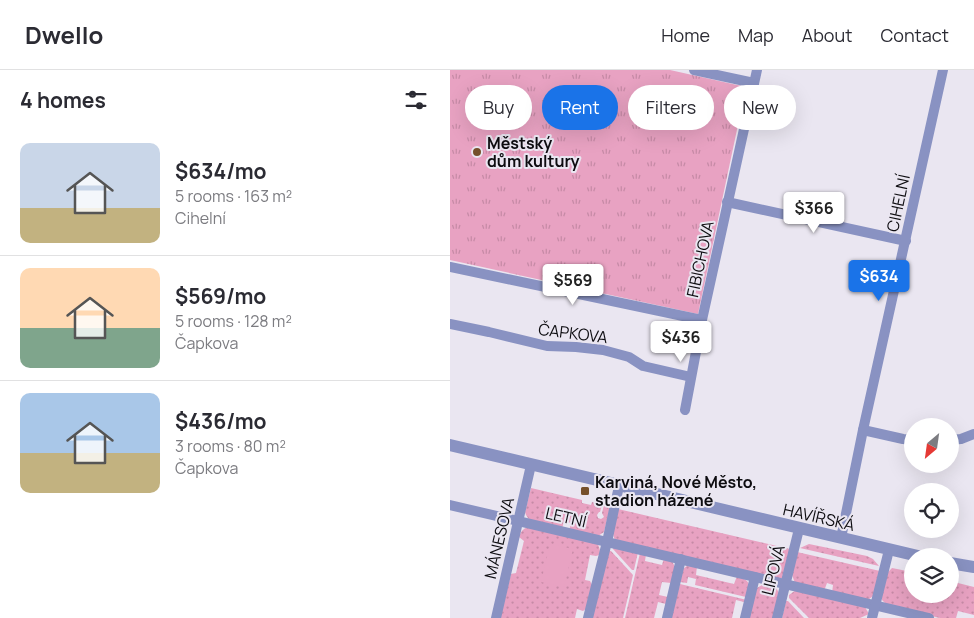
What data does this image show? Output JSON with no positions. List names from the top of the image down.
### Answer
{
  "streets": {
    "street": [
      "CIHELNÍ",
      "FIBICHOVA",
      "ČAPKOVA",
      "LETNÍ",
      "HAVÍŘSKÁ",
      "MÁNESOVA",
      "LIPOVÁ"
    ]
  },
  "crossings": [
    ["CIHELNÍ", "FIBICHOVA"],
    ["CIHELNÍ", "HAVÍŘSKÁ"],
    ["FIBICHOVA", "ČAPKOVA"],
    ["LETNÍ", "MÁNESOVA"],
    ["LETNÍ", "LIPOVÁ"],
    ["HAVÍŘSKÁ", "MÁNESOVA"],
    ["HAVÍŘSKÁ", "LIPOVÁ"]
  ],
  "places": {
    "other": ["Městský dům kultury"],
    "transit": ["Karviná, Nové Město, stadion házené"]
  },
  "north": "bottom left",
  "page": {
    "header": "Dwello",
    "nav": [
      "Home",
      "Map",
      "About",
      "Contact"
    ],
    "heading": "4 homes",
    "chip": [
      "Buy",
      "Rent",
      "Filters",
      "New"
    ],
    "list": [
      {
        "name": "$634/mo",
        "note": "5 rooms · 163 m² · Cihelní"
      },
      {
        "name": "$569/mo",
        "note": "5 rooms · 128 m² · Čapkova"
      },
      {
        "name": "$436/mo",
        "note": "3 rooms · 80 m² · Čapkova"
      }
    ],
    "price": [
      "$366",
      "$634",
      "$569",
      "$436"
    ]
  }
}
